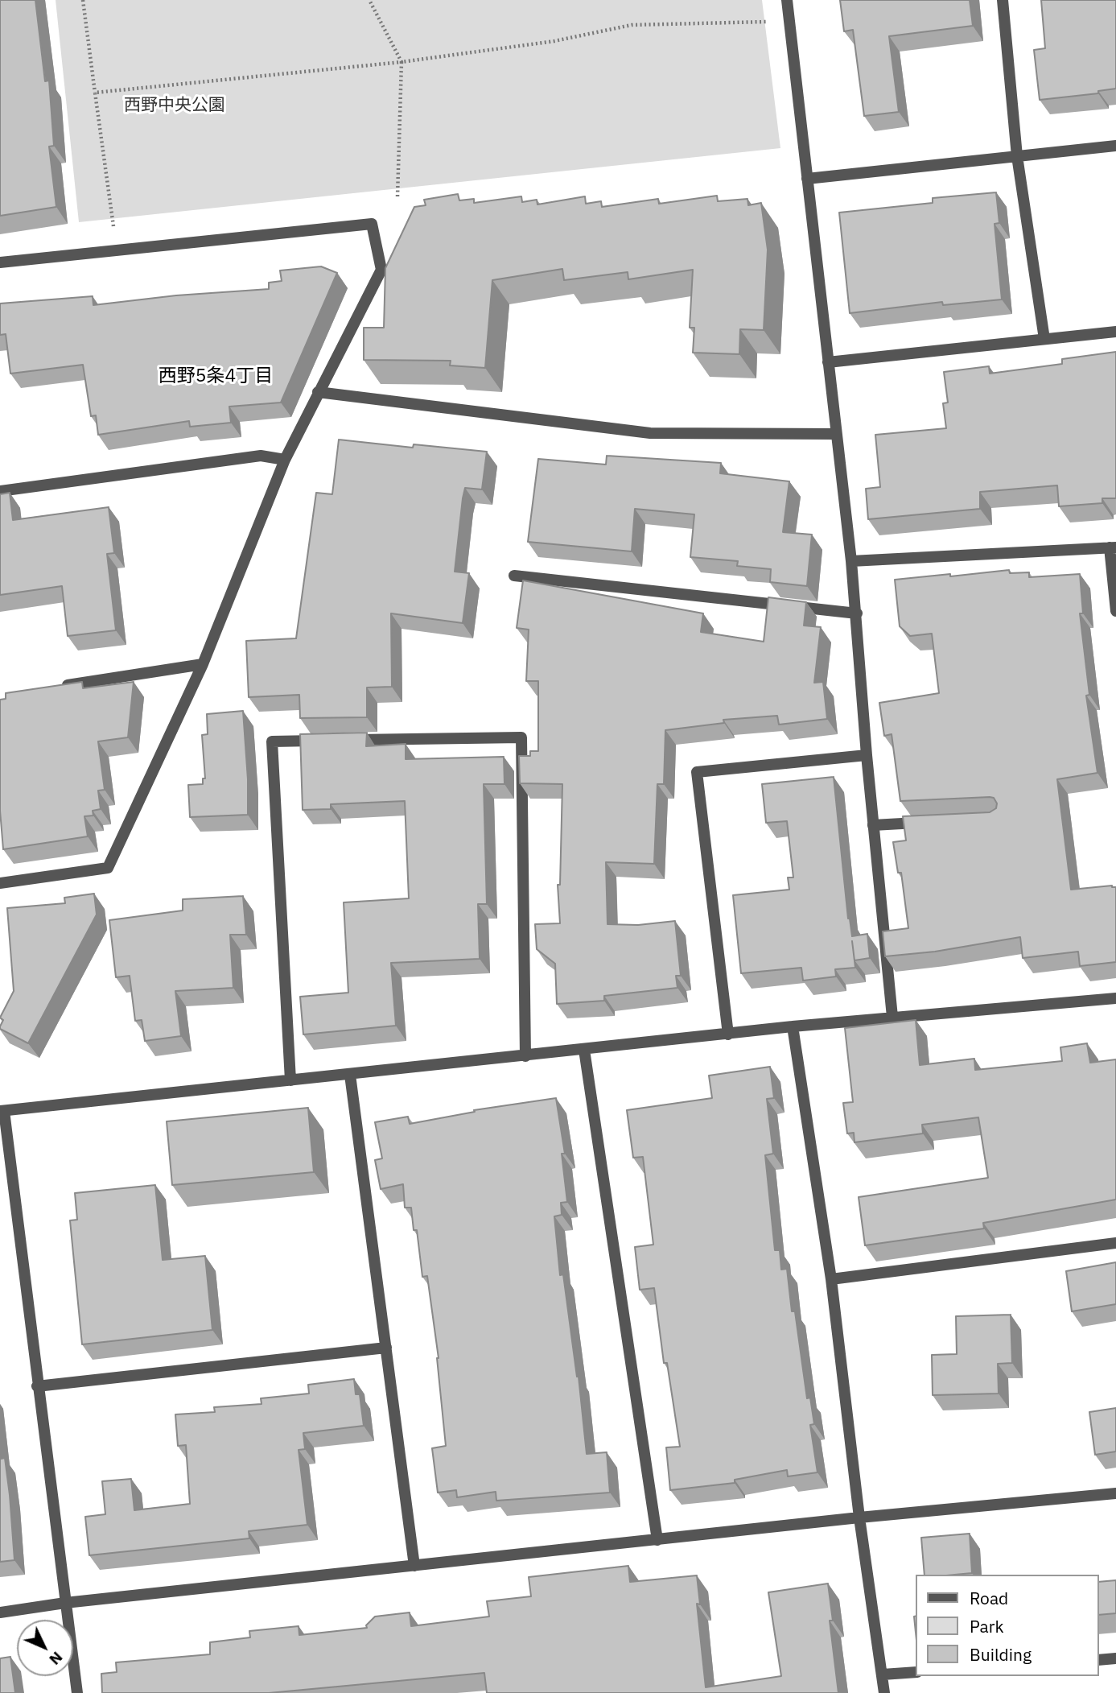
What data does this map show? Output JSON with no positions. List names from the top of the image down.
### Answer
{
  "districts": ["西野5条4丁目"],
  "parks": ["西野中央公園"],
  "legend": ["Road", "Park", "Building"],
  "north": "bottom right"
}
